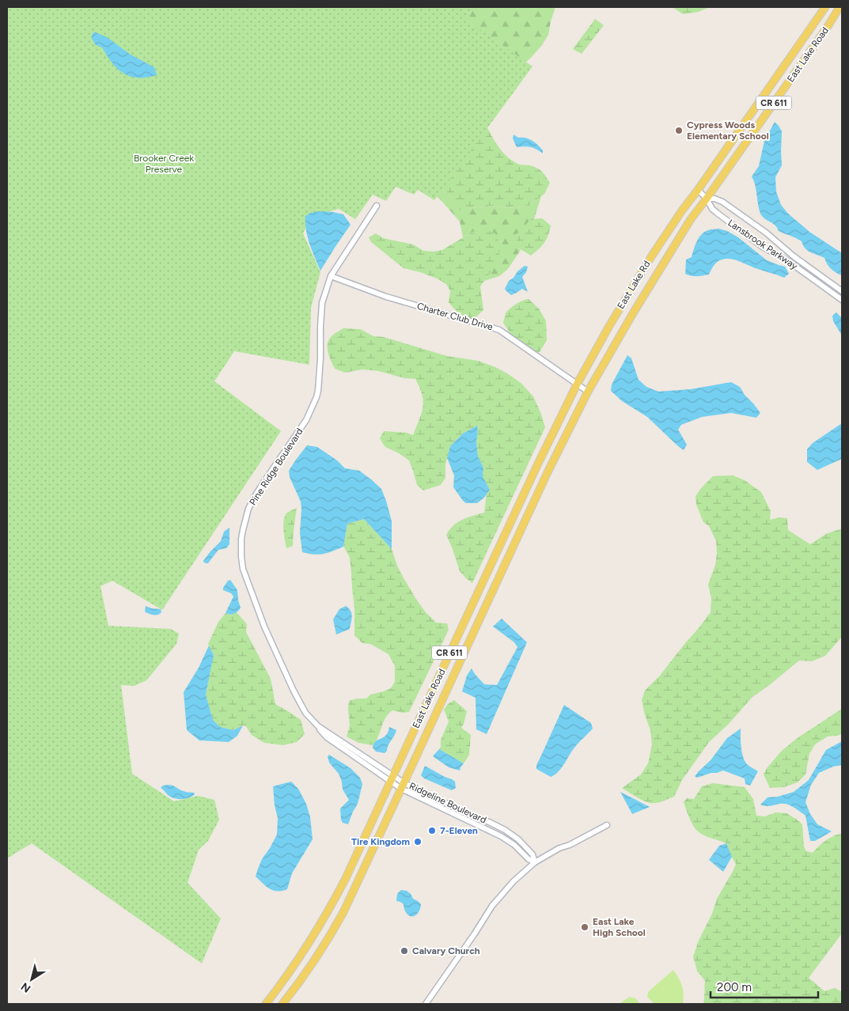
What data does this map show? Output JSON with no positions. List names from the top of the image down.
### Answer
{
  "streets": {
    "main road": ["East Lake Road", "CR 611", "East Lake Rd"],
    "street": [
      "Lansbrook Parkway",
      "Charter Club Drive",
      "Pine Ridge Boulevard",
      "Ridgeline Boulevard"
    ]
  },
  "crossings": [
    ["East Lake Road", "Lansbrook Parkway"],
    ["East Lake Road", "East Lake Rd"],
    ["East Lake Road", "Charter Club Drive"],
    ["East Lake Road", "Pine Ridge Boulevard"],
    ["East Lake Road", "Ridgeline Boulevard"],
    ["CR 611", "East Lake Rd"],
    ["Lansbrook Parkway", "East Lake Rd"],
    ["East Lake Rd", "Charter Club Drive"],
    ["Charter Club Drive", "Pine Ridge Boulevard"],
    ["Pine Ridge Boulevard", "Ridgeline Boulevard"]
  ],
  "parks": ["Brooker Creek Preserve"],
  "places": [
    "Cypress Woods Elementary School",
    "7-Eleven",
    "Tire Kingdom",
    "East Lake High School",
    "Calvary Church"
  ],
  "scale_bar": "200 m",
  "north": "bottom left"
}
